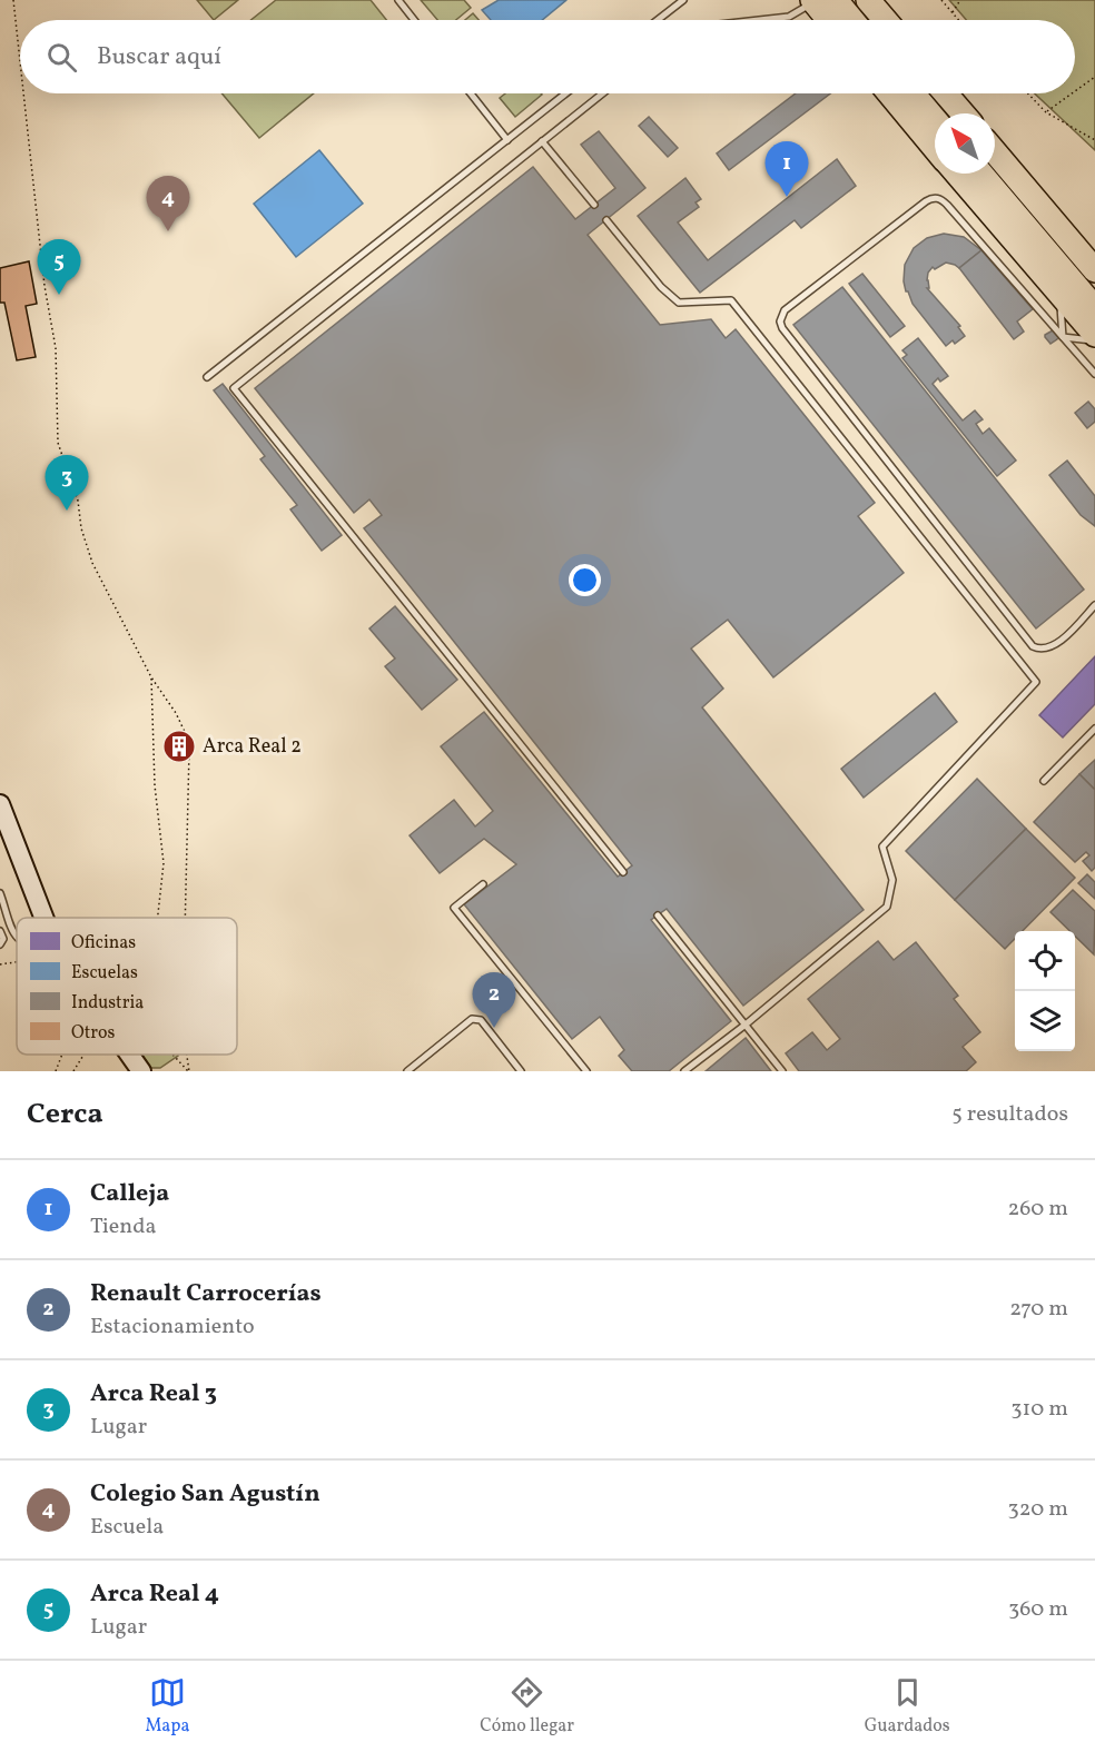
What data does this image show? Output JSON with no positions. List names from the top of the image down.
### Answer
{
  "places": {
    "building": ["Arca Real 2"]
  },
  "legend": [
    "Oficinas",
    "Escuelas",
    "Industria",
    "Otros"
  ],
  "north": "top left",
  "page": {
    "search": "Buscar aquí",
    "pins": [
      "1",
      "4",
      "5",
      "3",
      "2"
    ],
    "heading": ["Cerca", "5 resultados"],
    "list": [
      {
        "mark": "1",
        "name": "Calleja",
        "note": "Tienda",
        "value": "260 m"
      },
      {
        "mark": "2",
        "name": "Renault Carrocerías",
        "note": "Estacionamiento",
        "value": "270 m"
      },
      {
        "mark": "3",
        "name": "Arca Real 3",
        "note": "Lugar",
        "value": "310 m"
      },
      {
        "mark": "4",
        "name": "Colegio San Agustín",
        "note": "Escuela",
        "value": "320 m"
      },
      {
        "mark": "5",
        "name": "Arca Real 4",
        "note": "Lugar",
        "value": "360 m"
      }
    ],
    "nav": ["Mapa", "Cómo llegar", "Guardados"]
  }
}
